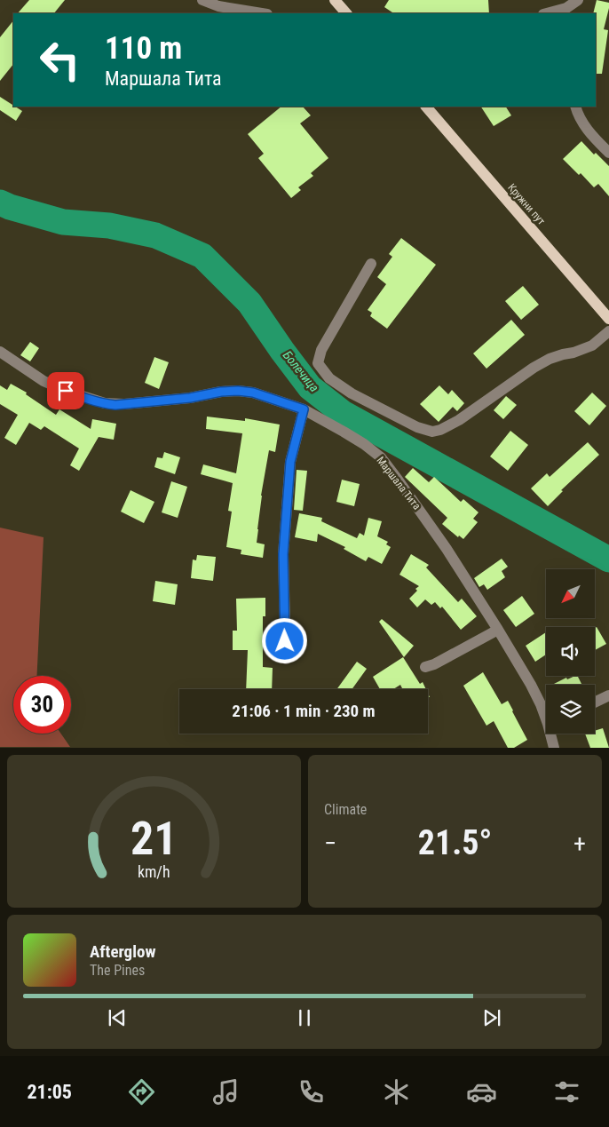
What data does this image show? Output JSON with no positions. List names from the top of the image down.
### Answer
{
  "streets": {
    "main road": ["Кружни пут"],
    "street": ["Маршала Тита"]
  },
  "water": ["Болечица"],
  "north": "bottom left",
  "page": {
    "turn": ["110 m", "Маршала Тита"],
    "limit": "30",
    "trip": "21:06 · 1 min · 230 m",
    "tile": "Climate",
    "heat": ["−", "21.5°", "+"],
    "song": ["Afterglow", "The Pines"],
    "tabs": "21:05",
    "gauge": ["21", "km/h"]
  }
}
